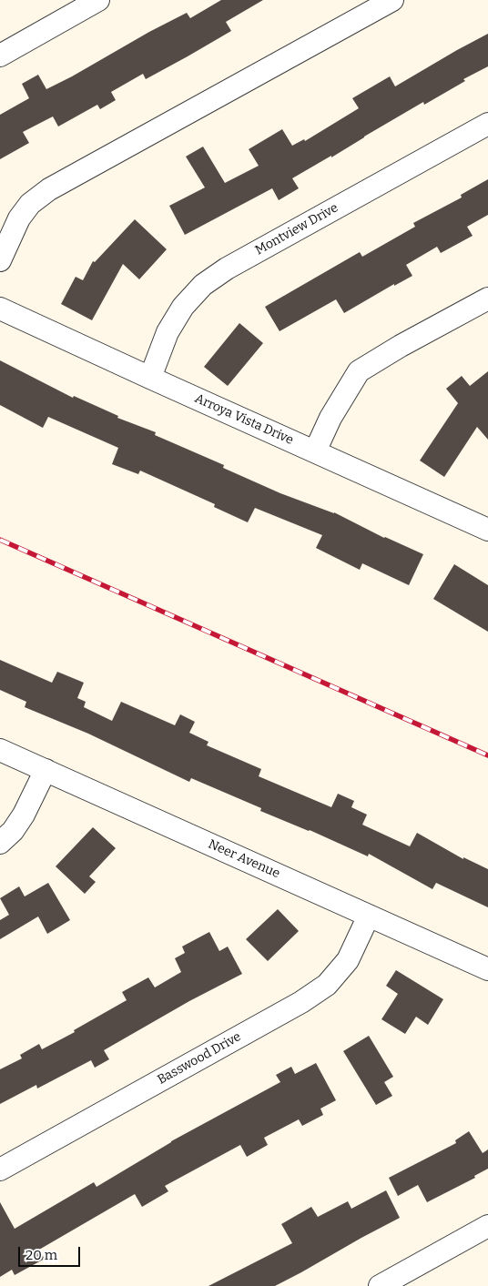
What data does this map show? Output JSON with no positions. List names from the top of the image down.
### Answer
{
  "streets": {
    "street": [
      "Montview Drive",
      "Arroya Vista Drive",
      "Neer Avenue",
      "Basswood Drive"
    ]
  },
  "crossings": [
    ["Montview Drive", "Arroya Vista Drive"],
    ["Neer Avenue", "Basswood Drive"]
  ],
  "scale_bar": "20 m"
}
